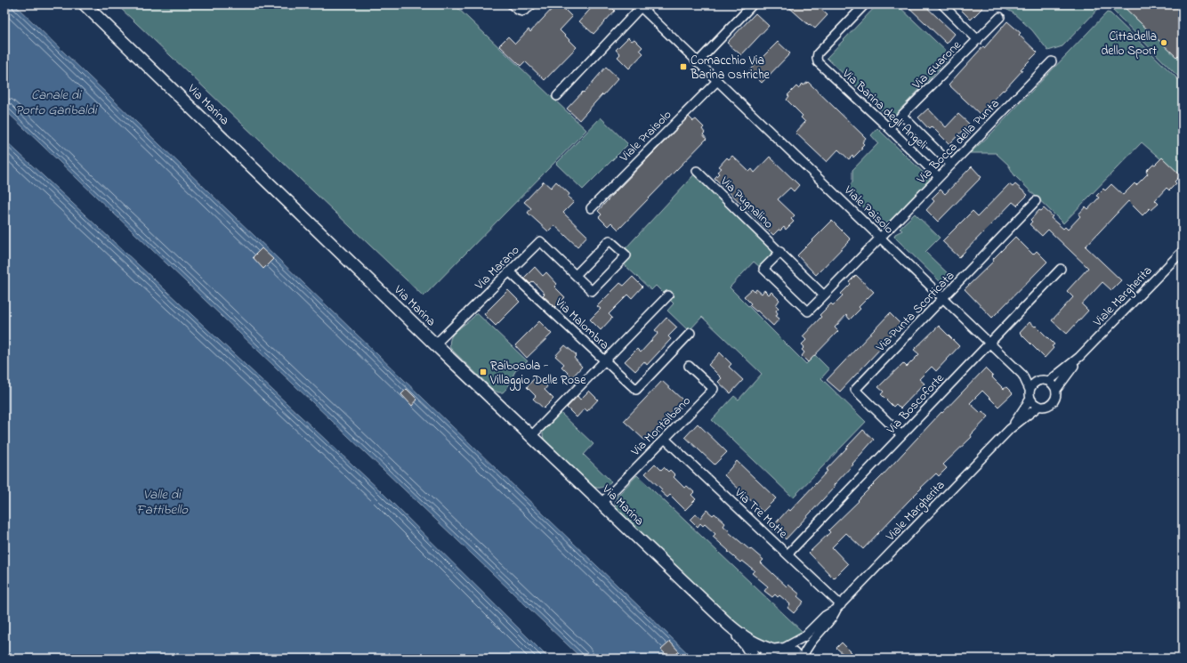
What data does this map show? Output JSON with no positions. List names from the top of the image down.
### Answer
{
  "streets": {
    "street": [
      "Via Guarone",
      "Via Marina",
      "Via Barina degli Angeli",
      "Viale Praisolo",
      "Via Bocca della Punta",
      "Via Pugnalino",
      "Viale Paisolo",
      "Via Marano",
      "Viale Margherita",
      "Via Punta Scorticata",
      "Via Malombra",
      "Via Boscoforte",
      "Via Montalbano",
      "Via Tre Motte"
    ]
  },
  "crossings": [
    ["Via Guarone", "Via Barina degli Angeli"],
    ["Via Marina", "Via Marano"],
    ["Via Marina", "Viale Margherita"],
    ["Via Marina", "Via Montalbano"],
    ["Via Barina degli Angeli", "Via Bocca della Punta"],
    ["Viale Praisolo", "Viale Paisolo"],
    ["Via Bocca della Punta", "Via Pugnalino"],
    ["Via Bocca della Punta", "Viale Paisolo"],
    ["Viale Paisolo", "Viale Margherita"],
    ["Viale Paisolo", "Via Punta Scorticata"],
    ["Viale Paisolo", "Via Boscoforte"],
    ["Via Marano", "Via Malombra"],
    ["Viale Margherita", "Via Tre Motte"],
    ["Via Punta Scorticata", "Via Boscoforte"],
    ["Via Boscoforte", "Via Tre Motte"],
    ["Via Montalbano", "Via Tre Motte"]
  ],
  "water": ["Canale di Porto Garibaldi", "Valle di Fattibello"],
  "places": {
    "other": ["Cittadella dello Sport"],
    "transit": ["Comacchio Via Barina Ostriche", "Raibosola - Villaggio Delle Rose"]
  }
}
